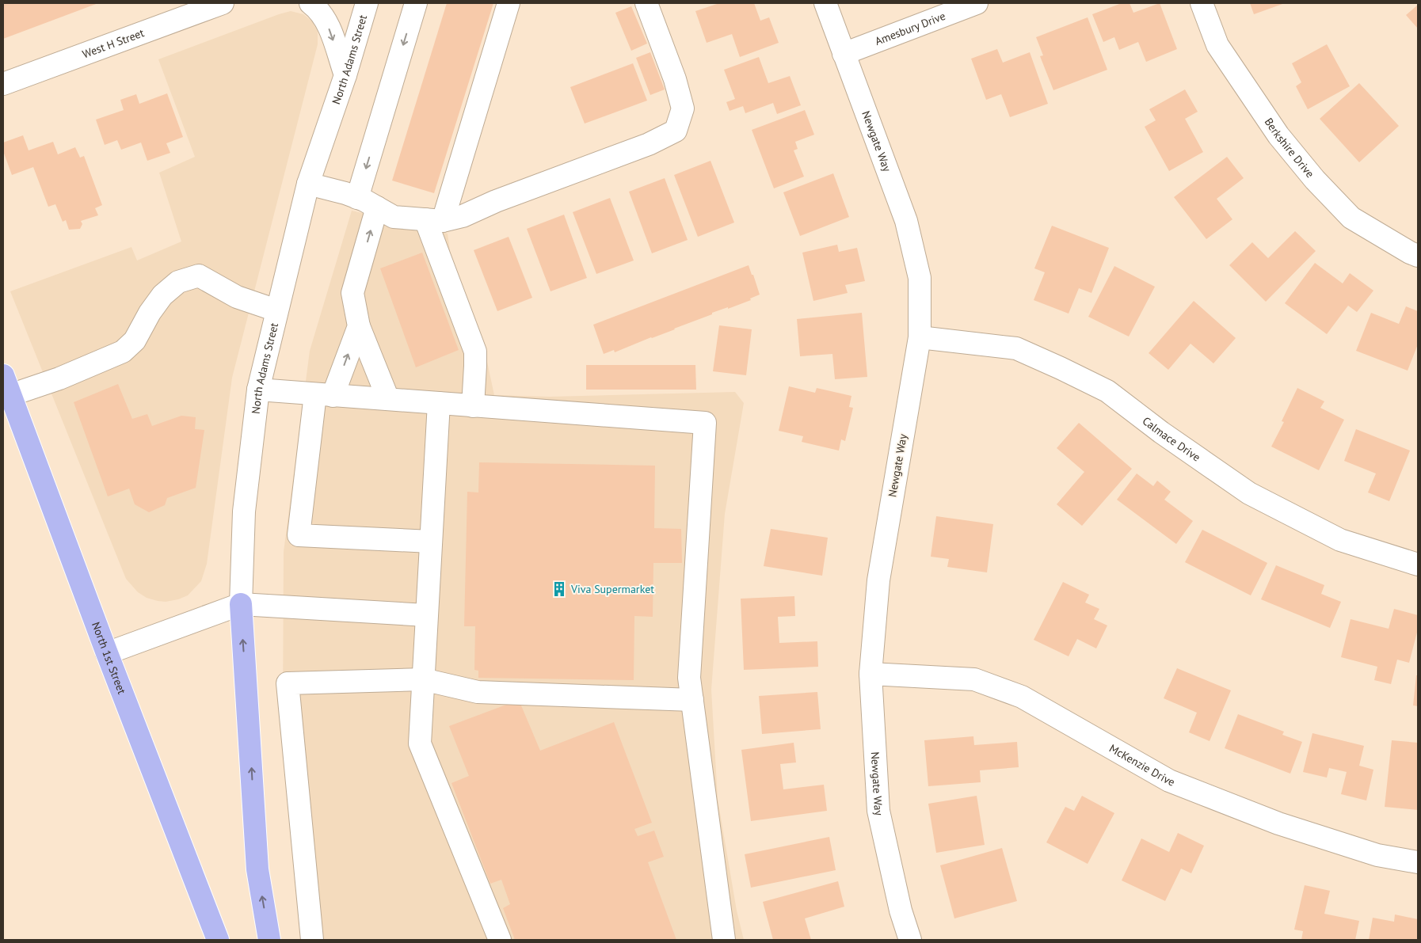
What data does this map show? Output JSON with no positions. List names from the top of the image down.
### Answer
{
  "streets": {
    "main road": ["North 1st Street"],
    "street": [
      "Amesbury Drive",
      "West H Street",
      "North Adams Street",
      "Newgate Way",
      "Berkshire Drive",
      "Calmace Drive",
      "McKenzie Drive"
    ]
  },
  "crossings": [
    ["Amesbury Drive", "Newgate Way"],
    ["Newgate Way", "Calmace Drive"],
    ["Newgate Way", "McKenzie Drive"]
  ],
  "places": {
    "building": ["Viva Supermarket"]
  }
}
